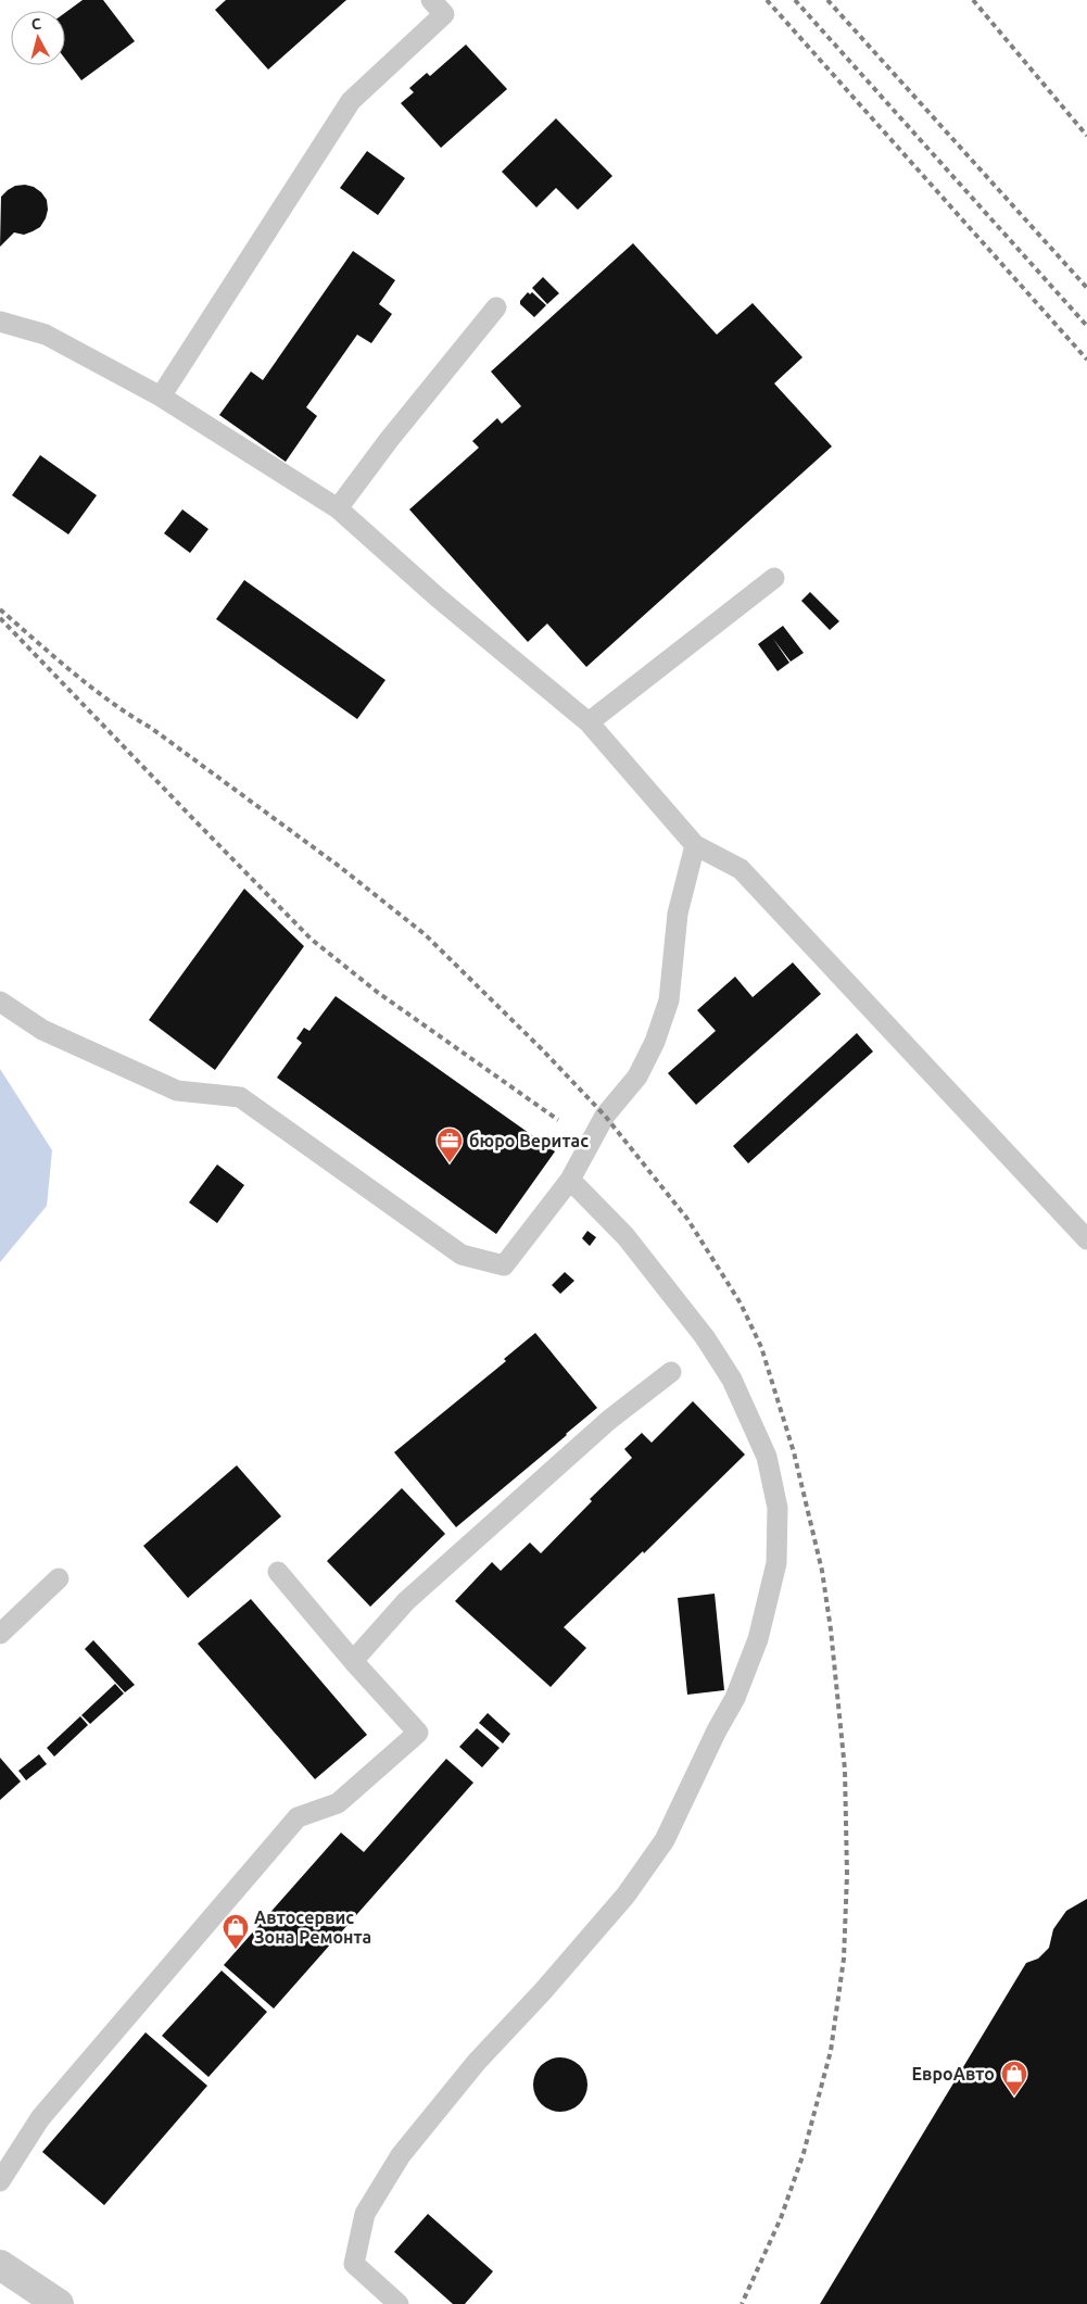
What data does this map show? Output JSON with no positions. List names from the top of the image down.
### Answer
{
  "places": {
    "office": ["бюро Веритас"],
    "shop": ["Автосервис Зона Ремонта", "ЕвроАвто"]
  },
  "north": "top"
}
